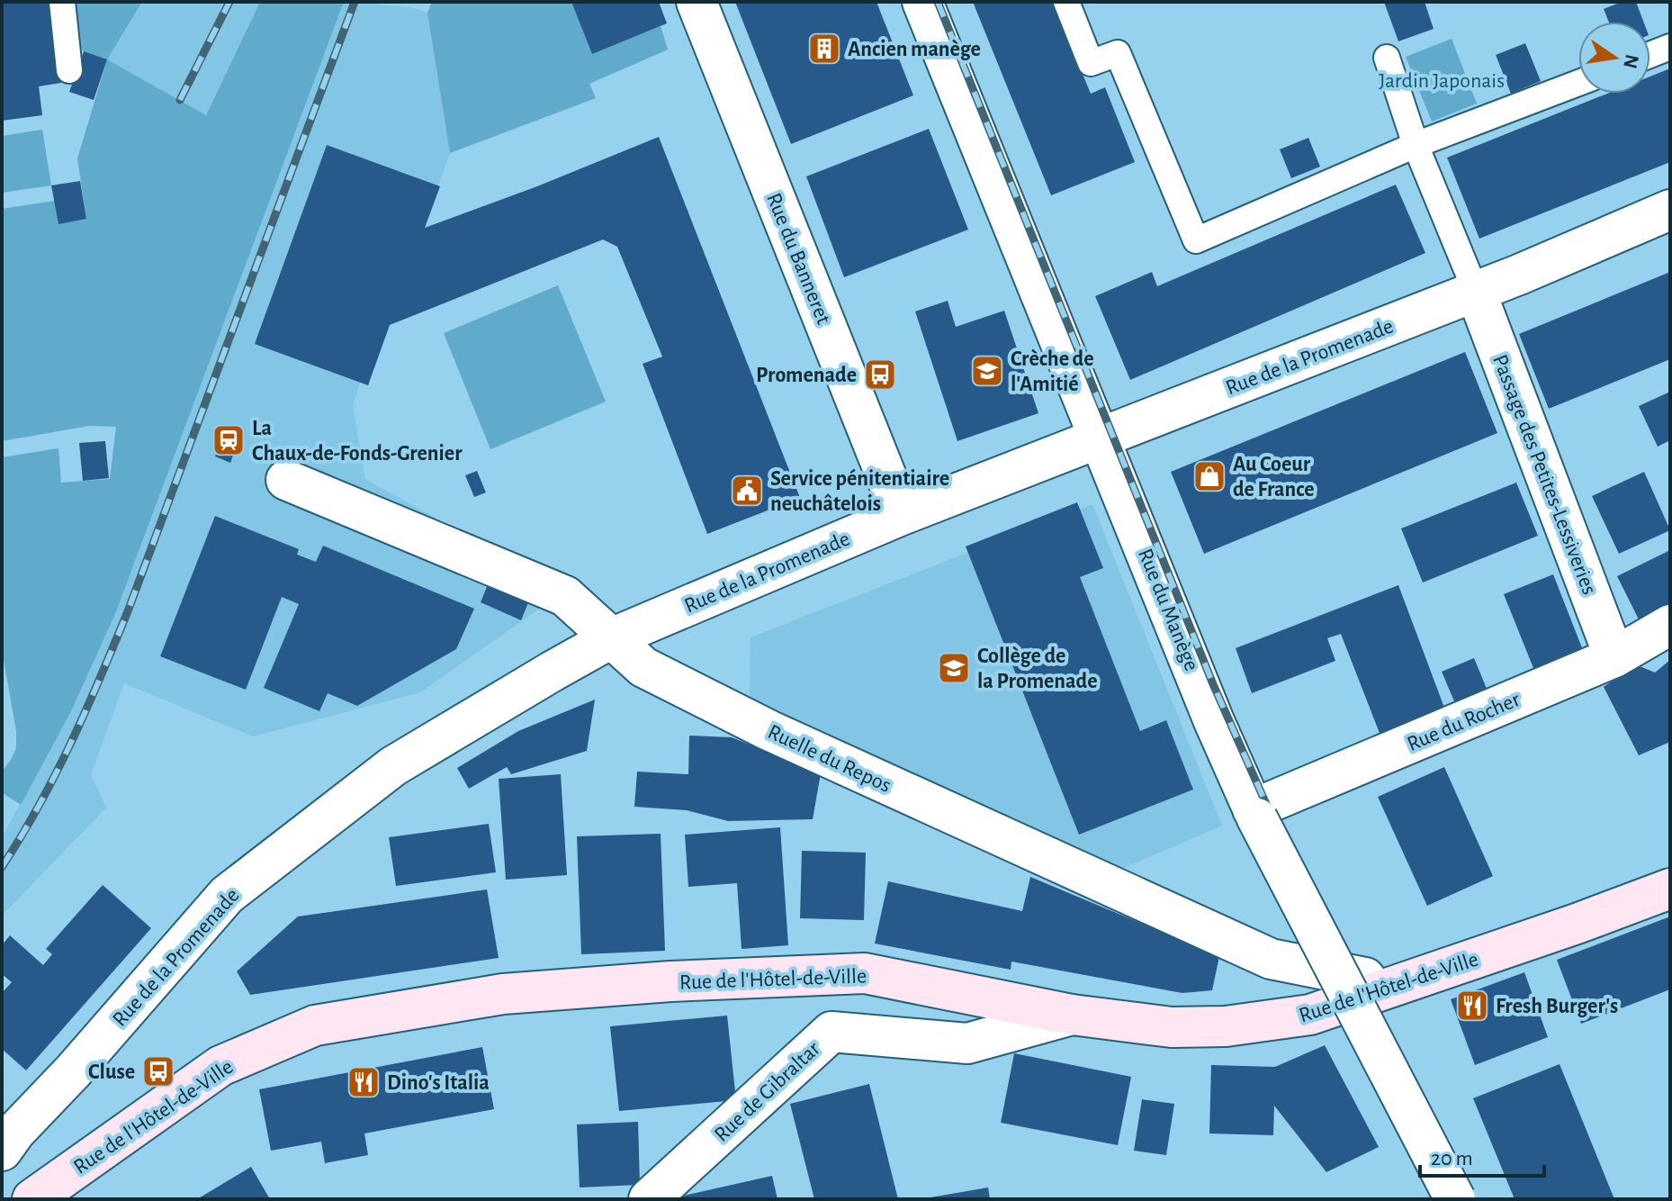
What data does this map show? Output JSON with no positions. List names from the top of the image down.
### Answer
{
  "streets": {
    "main road": ["Rue de l'Hôtel-de-Ville"],
    "street": [
      "Rue du Banneret",
      "Rue de la Promenade",
      "Passage des Petites-Lessiveries",
      "Rue du Manège",
      "Rue du Rocher",
      "Ruelle du Repos",
      "Rue de Gibraltar"
    ]
  },
  "crossings": [
    ["Rue du Banneret", "Rue de la Promenade"],
    ["Rue de la Promenade", "Passage des Petites-Lessiveries"],
    ["Rue de la Promenade", "Rue du Manège"],
    ["Rue de la Promenade", "Ruelle du Repos"],
    ["Passage des Petites-Lessiveries", "Rue du Rocher"],
    ["Rue du Manège", "Rue du Rocher"],
    ["Ruelle du Repos", "Rue de l'Hôtel-de-Ville"],
    ["Rue de l'Hôtel-de-Ville", "Rue de Gibraltar"]
  ],
  "parks": ["Jardin Japonais"],
  "places": {
    "building": ["Ancien manège"],
    "school or university": ["Crèche de l'Amitié", "Collège de la Promenade"],
    "bus stop": ["Promenade", "Cluse"],
    "station": ["La Chaux-de-Fonds-Grenier"],
    "shop": ["Au Coeur de France"],
    "public building": ["Service pénitentiaire neuchâtelois"],
    "restaurant": ["Fresh Burger's", "Dino's Italia"]
  },
  "scale_bar": "20 m",
  "north": "right"
}
